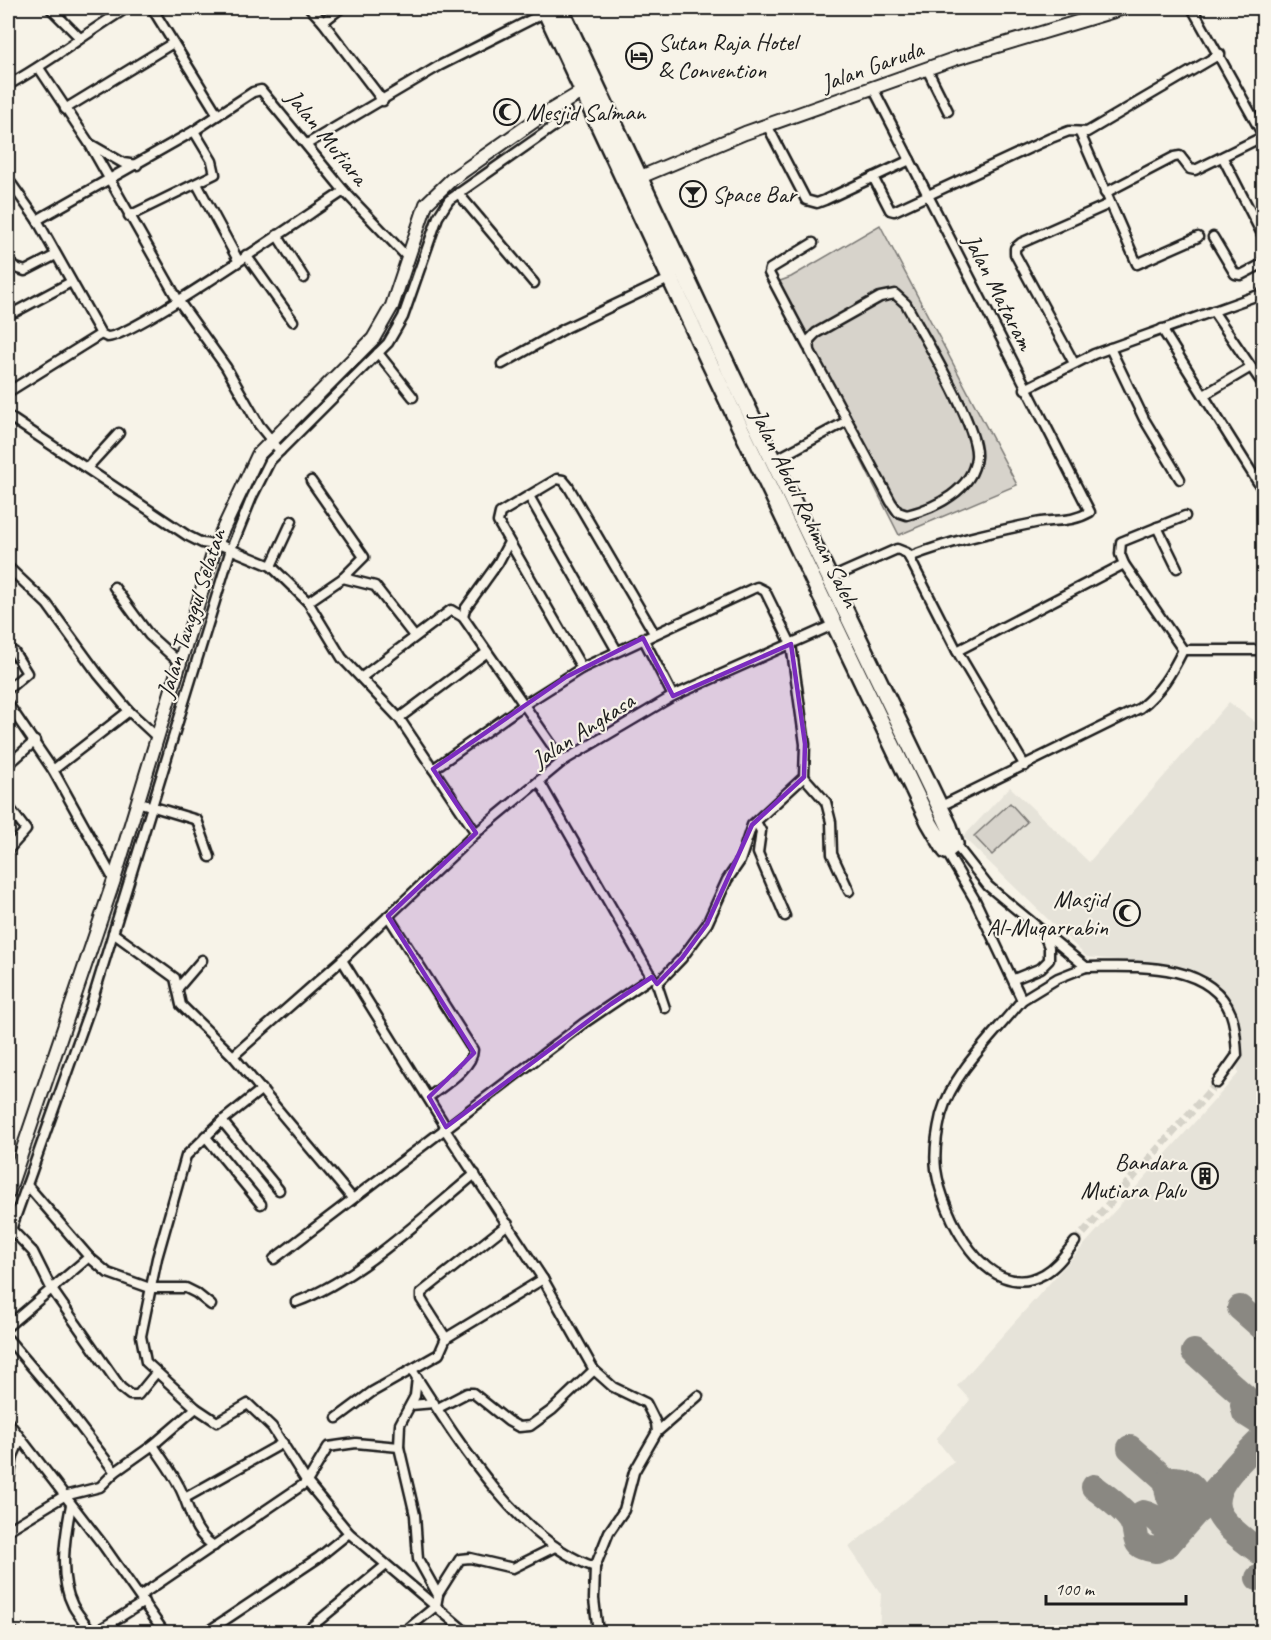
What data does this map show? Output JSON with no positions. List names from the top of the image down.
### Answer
{
  "streets": {
    "highway": ["Jalan Abdul Rahman Saleh"],
    "street": [
      "Jalan Garuda",
      "Jalan Mutiara",
      "Jalan Mataram",
      "Jalan Tanggul Selatan",
      "Jalan Angkasa"
    ]
  },
  "crossings": [
    ["Jalan Garuda", "Jalan Mataram"],
    ["Jalan Garuda", "Jalan Abdul Rahman Saleh"],
    ["Jalan Mutiara", "Jalan Tanggul Selatan"],
    ["Jalan Abdul Rahman Saleh", "Jalan Tanggul Selatan"],
    ["Jalan Abdul Rahman Saleh", "Jalan Angkasa"]
  ],
  "places": {
    "hotel": ["Sutan Raja Hotel & Convention"],
    "mosque": ["Mesjid Salman", "Masjid Al-Muqarrabin"],
    "bar": ["Space Bar"],
    "building": ["Bandara Mutiara Palu"]
  },
  "scale_bar": "100 m"
}
